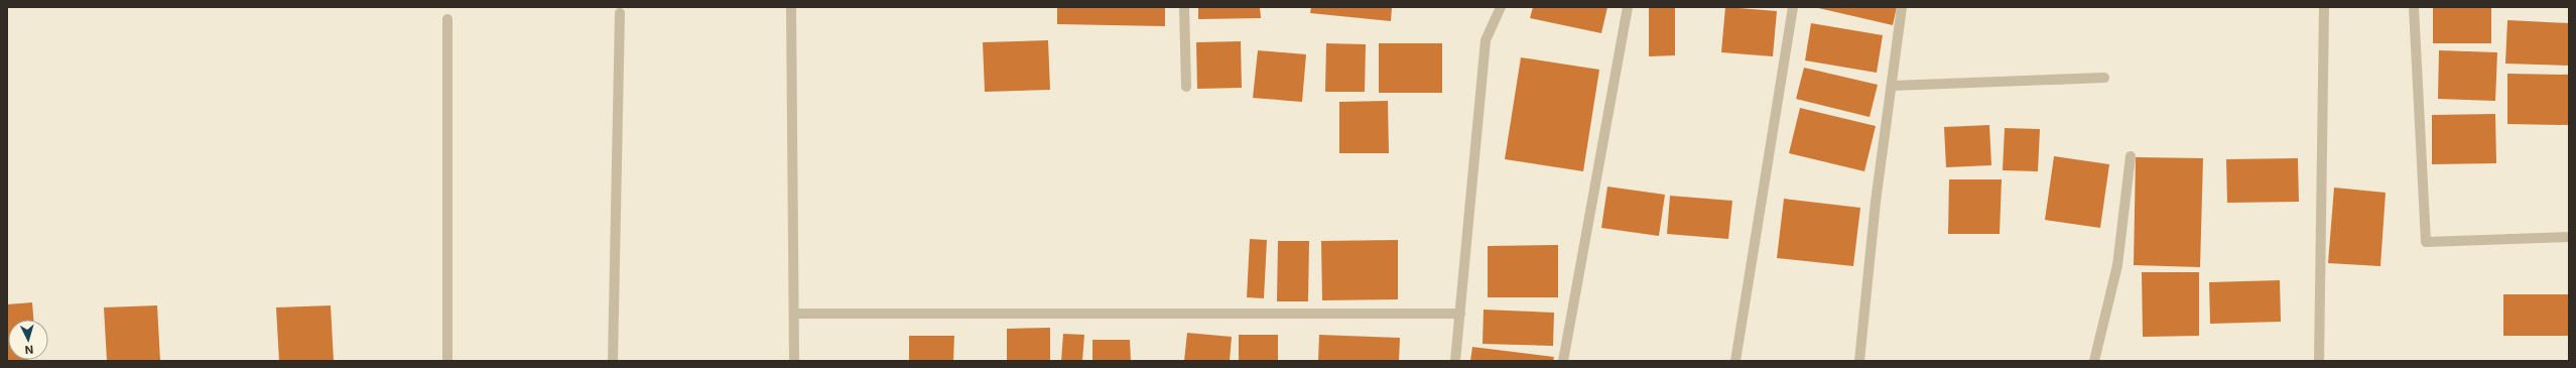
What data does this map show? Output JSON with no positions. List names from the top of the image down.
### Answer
{
  "north": "bottom"
}
